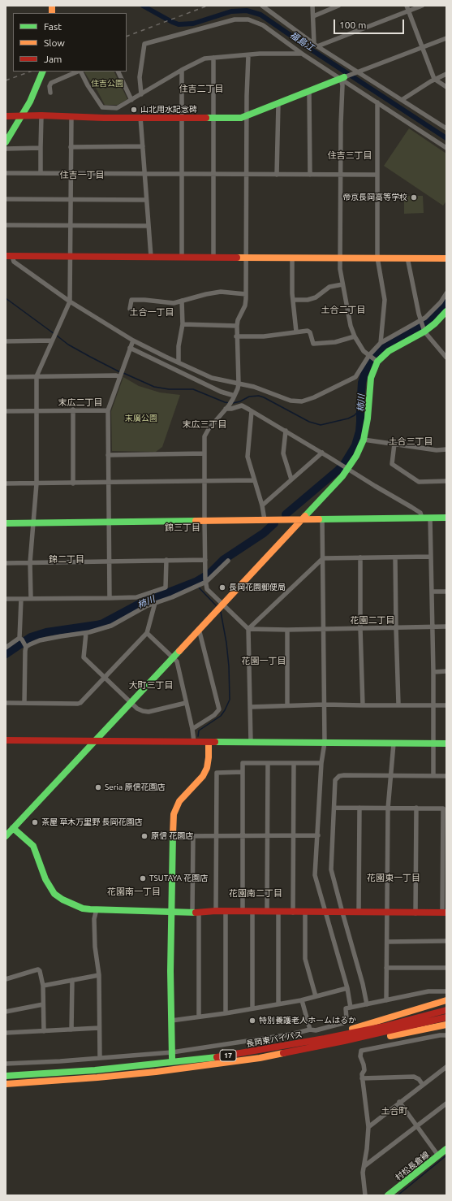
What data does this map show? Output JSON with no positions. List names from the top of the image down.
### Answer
{
  "streets": {
    "main road": ["長岡東バイパス", "17", "村松長倉線"]
  },
  "districts": [
    "住吉二丁目",
    "住吉三丁目",
    "住吉一丁目",
    "土合二丁目",
    "土合一丁目",
    "末広二丁目",
    "末広三丁目",
    "土合三丁目",
    "錦三丁目",
    "錦二丁目",
    "花園二丁目",
    "花園一丁目",
    "大町三丁目",
    "花園東一丁目",
    "花園南一丁目",
    "花園南二丁目",
    "土合町"
  ],
  "water": ["福島江", "柿川"],
  "parks": ["住吉公園", "末廣公園"],
  "places": [
    "山北用水記念碑",
    "帝京長岡高等学校",
    "長岡花園郵便局",
    "Seria 原信花園店",
    "茶屋 草木万里野 長岡花園店",
    "原信 花園店",
    "TSUTAYA 花園店",
    "特別養護老人ホームはるか"
  ],
  "legend": ["Fast", "Slow", "Jam"],
  "scale_bar": "100 m"
}
